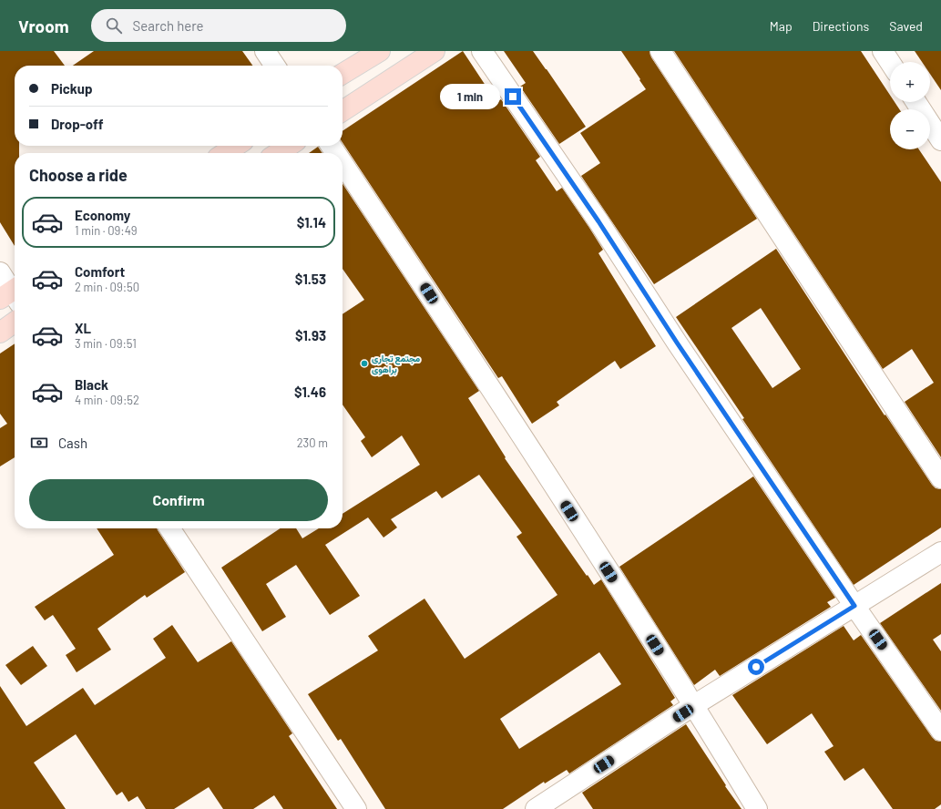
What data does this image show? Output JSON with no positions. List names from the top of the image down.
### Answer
{
  "places": ["مجتمع تجاری براهوی"],
  "page": {
    "header": "Vroom",
    "search": "Search here",
    "nav": ["Map", "Directions", "Saved"],
    "map_buttons": ["+", "−"],
    "banner": ["Pickup", "Drop-off"],
    "bubble": "1 min",
    "heading": "Choose a ride",
    "list": [
      {
        "name": "Economy",
        "note": "1 min · 09:49",
        "value": "$1.14"
      },
      {
        "name": "Comfort",
        "note": "2 min · 09:50",
        "value": "$1.53"
      },
      {
        "name": "XL",
        "note": "3 min · 09:51",
        "value": "$1.93"
      },
      {
        "name": "Black",
        "note": "4 min · 09:52",
        "value": "$1.46"
      }
    ],
    "pay": ["Cash", "230 m"],
    "buttons": "Confirm"
  }
}
